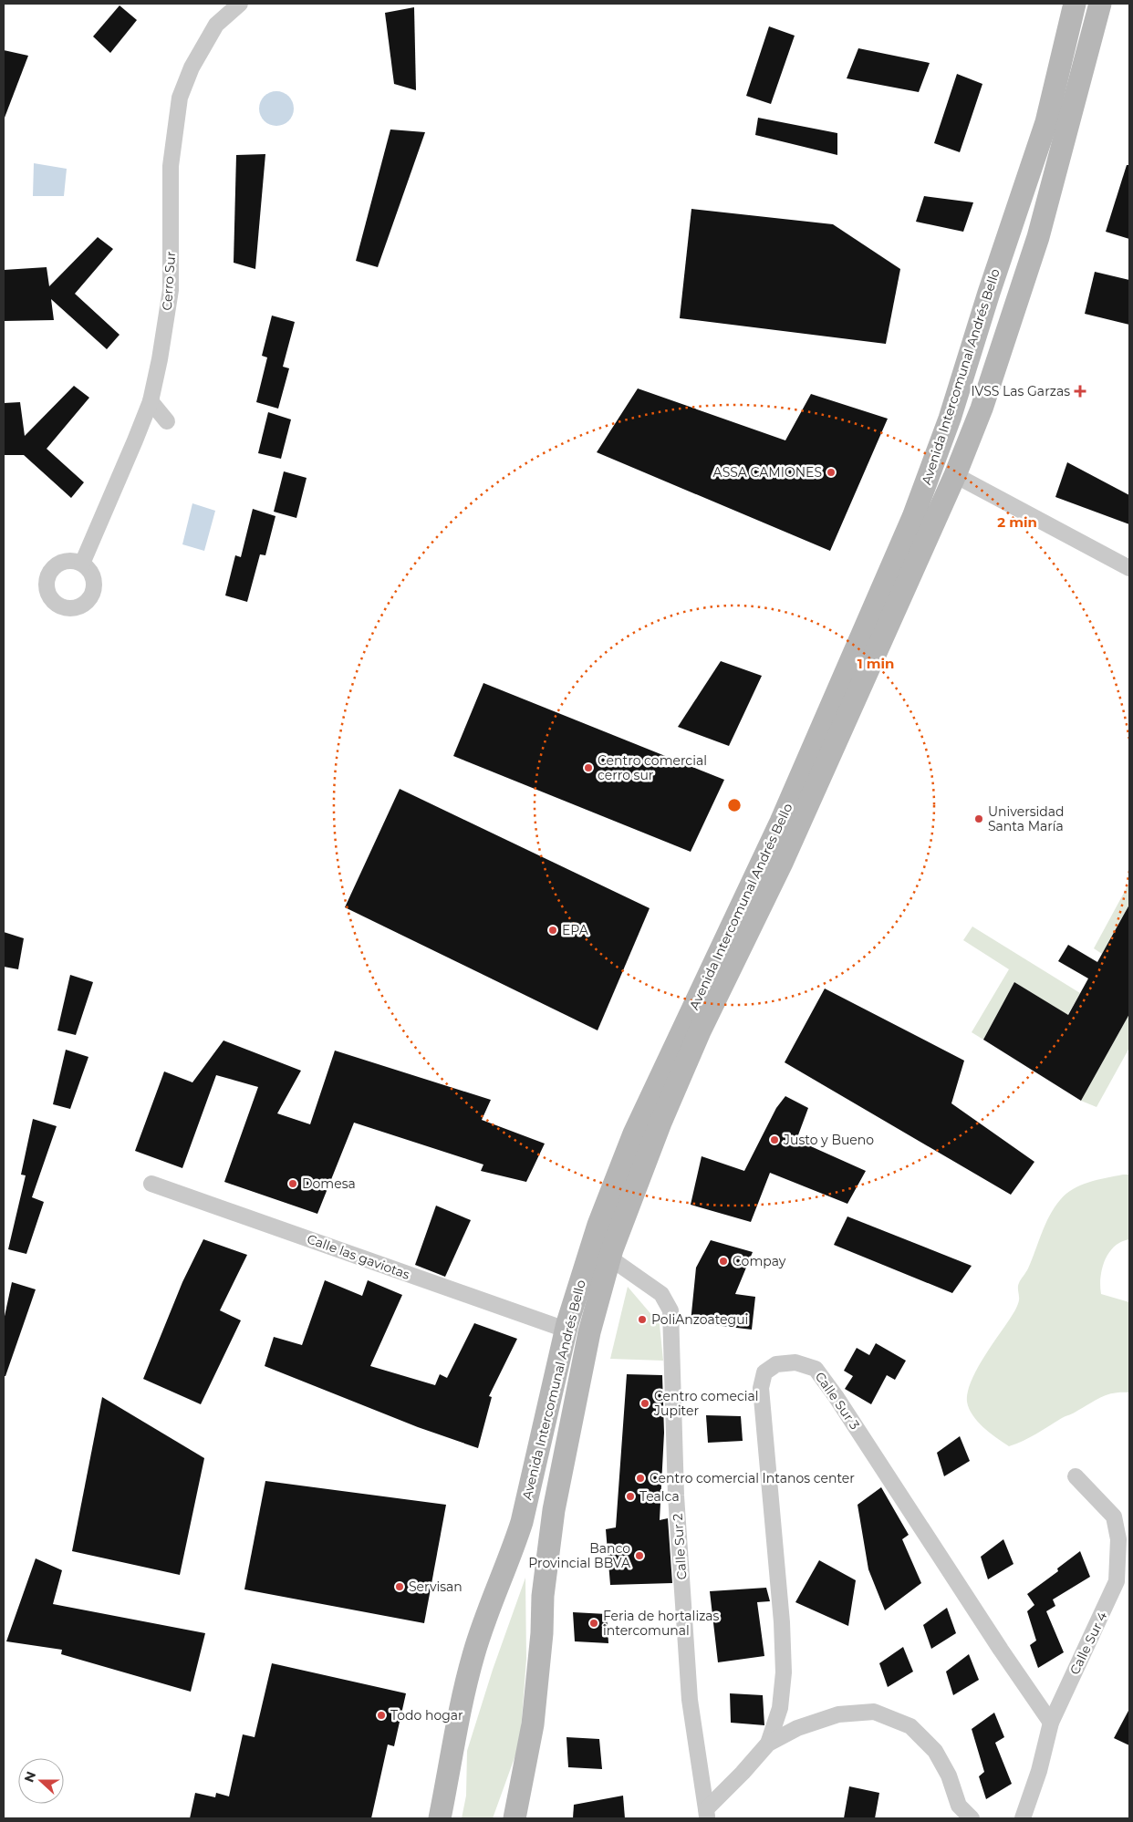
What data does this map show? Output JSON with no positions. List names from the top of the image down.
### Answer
{
  "streets": {
    "main road": ["Avenida Intercomunal Andrés Bello"],
    "street": [
      "Cerro Sur",
      "Calle las gaviotas",
      "Calle Sur 3",
      "Calle Sur 2",
      "Calle Sur 4"
    ]
  },
  "crossings": [
    ["Avenida Intercomunal Andrés Bello", "Calle las gaviotas"],
    ["Avenida Intercomunal Andrés Bello", "Calle Sur 2"],
    ["Calle Sur 3", "Calle Sur 4"]
  ],
  "places": {
    "health": ["IVSS Las Garzas"],
    "other": [
      "ASSA CAMIONES",
      "Centro comercial cerro sur",
      "Universidad Santa María",
      "EPA",
      "Justo y Bueno",
      "Domesa",
      "Compay",
      "PoliAnzoategui",
      "Centro comecial Jupiter",
      "Centro comercial Intanos center",
      "Tealca",
      "Banco Provincial BBVA",
      "Servisan",
      "Feria de hortalizas intercomunal",
      "Todo hogar"
    ]
  },
  "north": "left",
  "rings": ["2 min", "1 min"]
}
